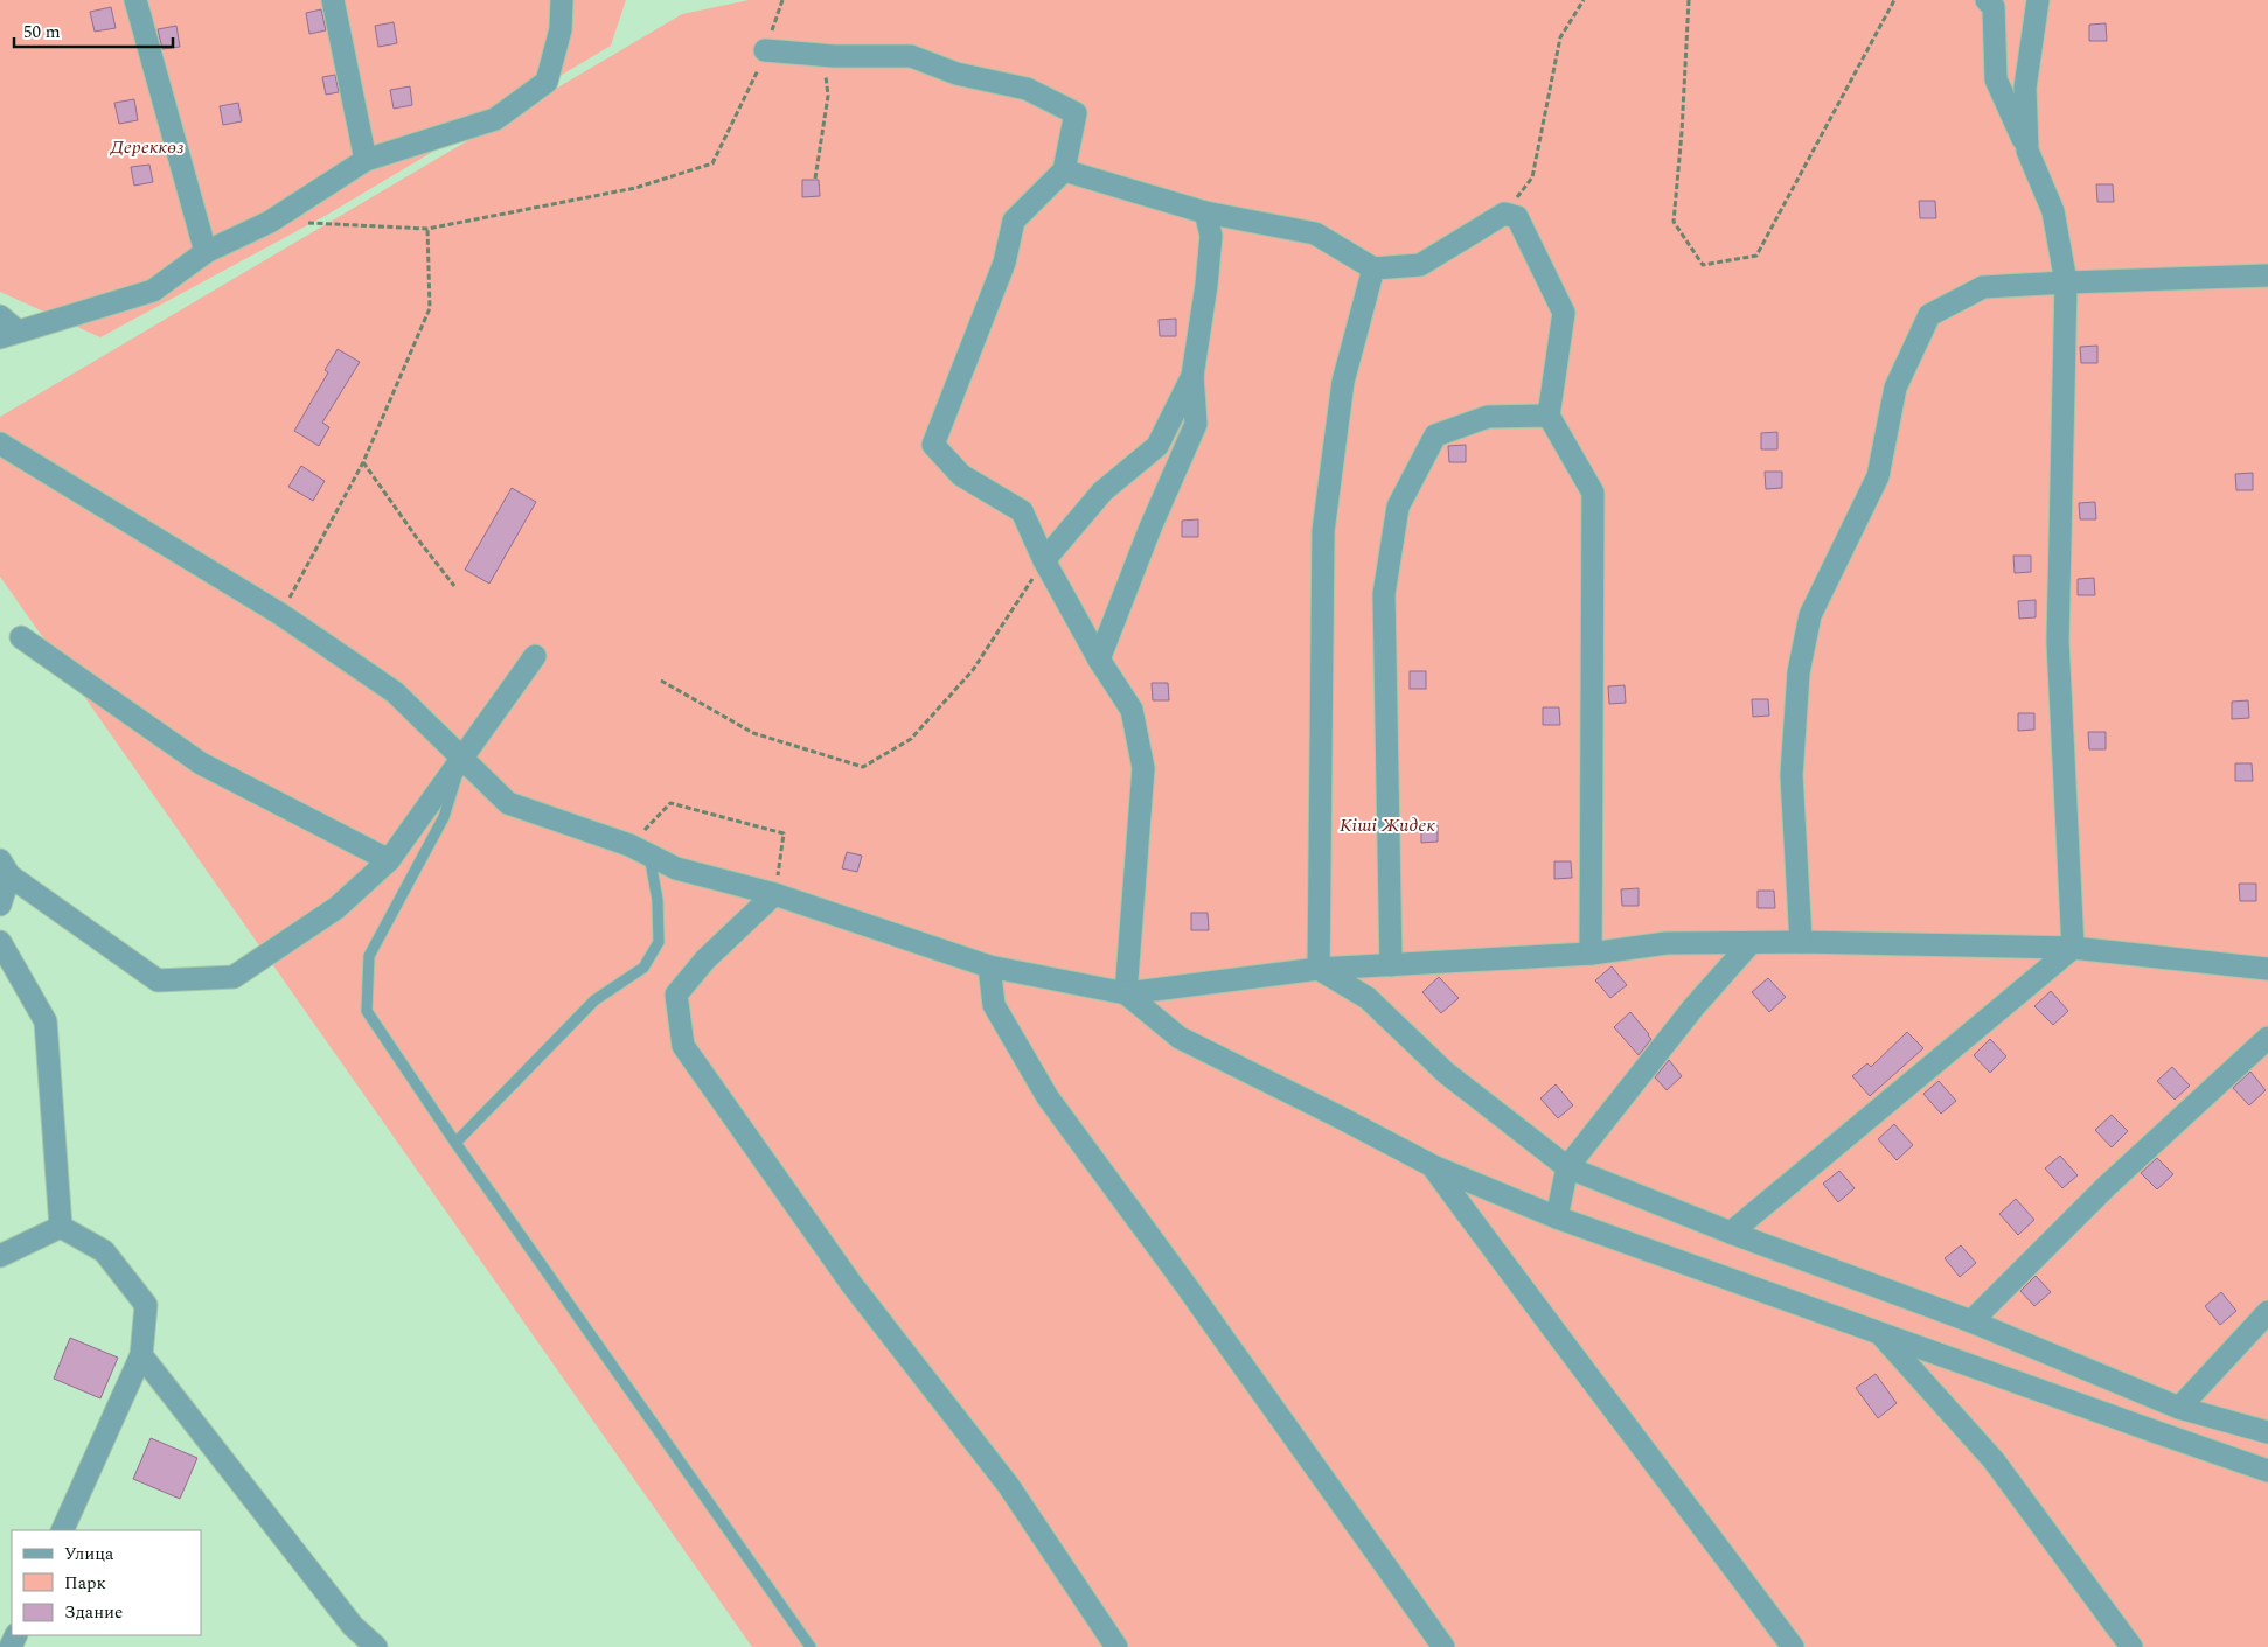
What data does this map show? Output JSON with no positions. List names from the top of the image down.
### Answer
{
  "parks": ["Дереккөз", "Кіші Жидек"],
  "legend": ["Улица", "Парк", "Здание"],
  "scale_bar": "50 m"
}
